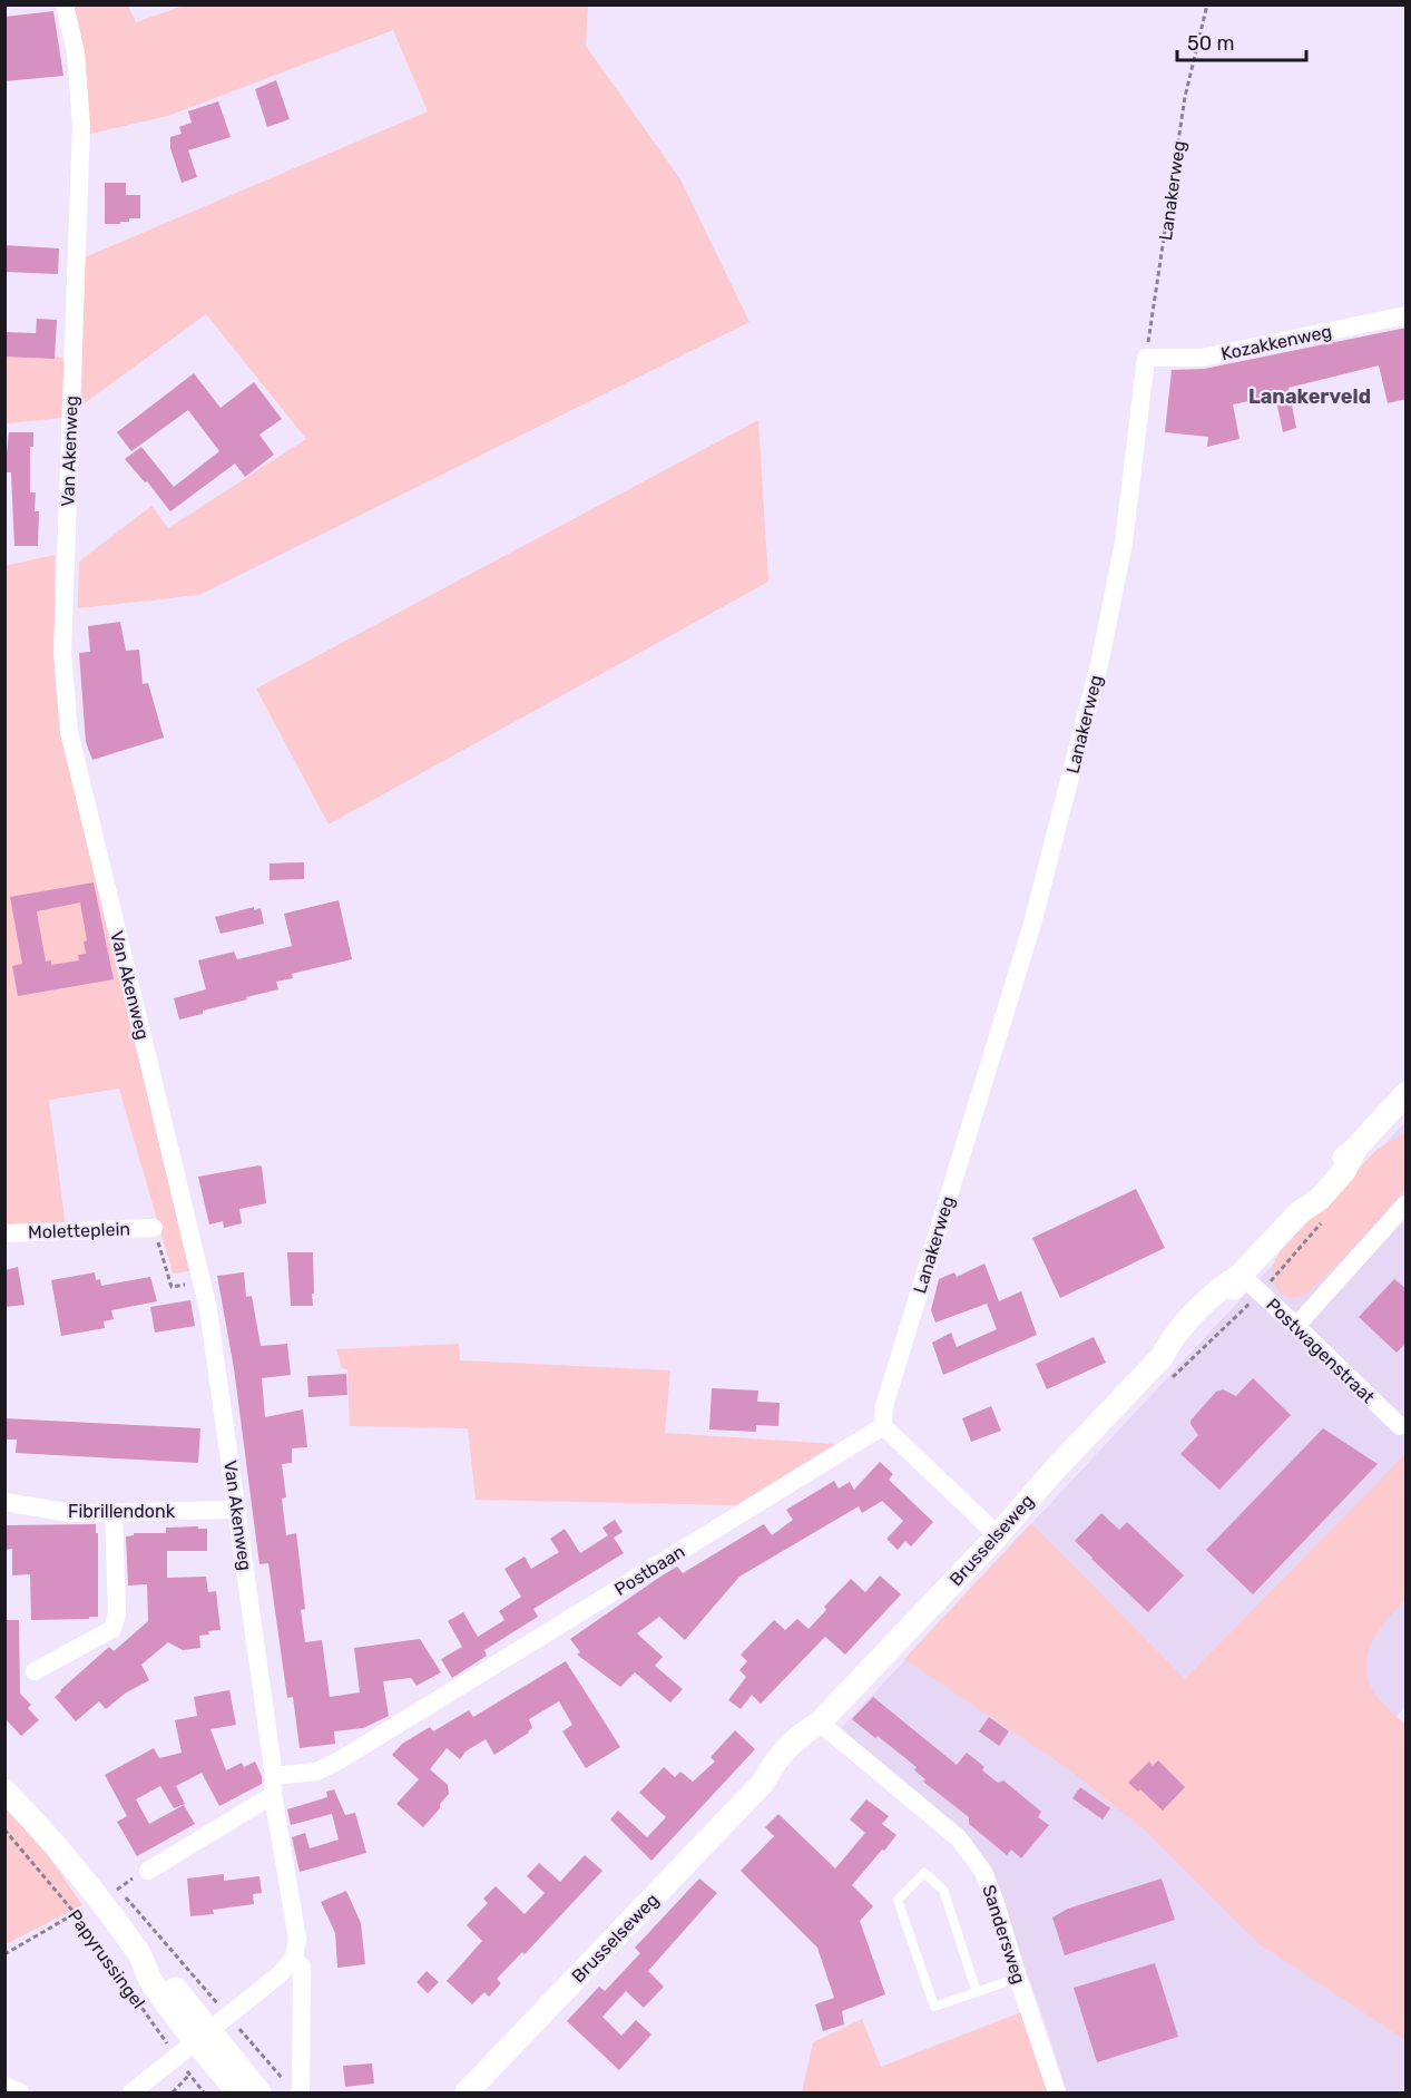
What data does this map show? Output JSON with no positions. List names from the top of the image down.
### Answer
{
  "streets": {
    "street": [
      "Lanakerweg",
      "Kozakkenweg",
      "Van Akenweg",
      "Moletteplein",
      "Postwagenstraat",
      "Fibrillendonk",
      "Brusselseweg",
      "Postbaan",
      "Sandersweg",
      "Papyrussingel"
    ]
  },
  "crossings": [
    ["Lanakerweg", "Kozakkenweg"],
    ["Lanakerweg", "Postbaan"],
    ["Van Akenweg", "Fibrillendonk"],
    ["Van Akenweg", "Postbaan"],
    ["Postwagenstraat", "Brusselseweg"],
    ["Brusselseweg", "Sandersweg"]
  ],
  "districts": ["Lanakerveld"],
  "scale_bar": "50 m"
}
